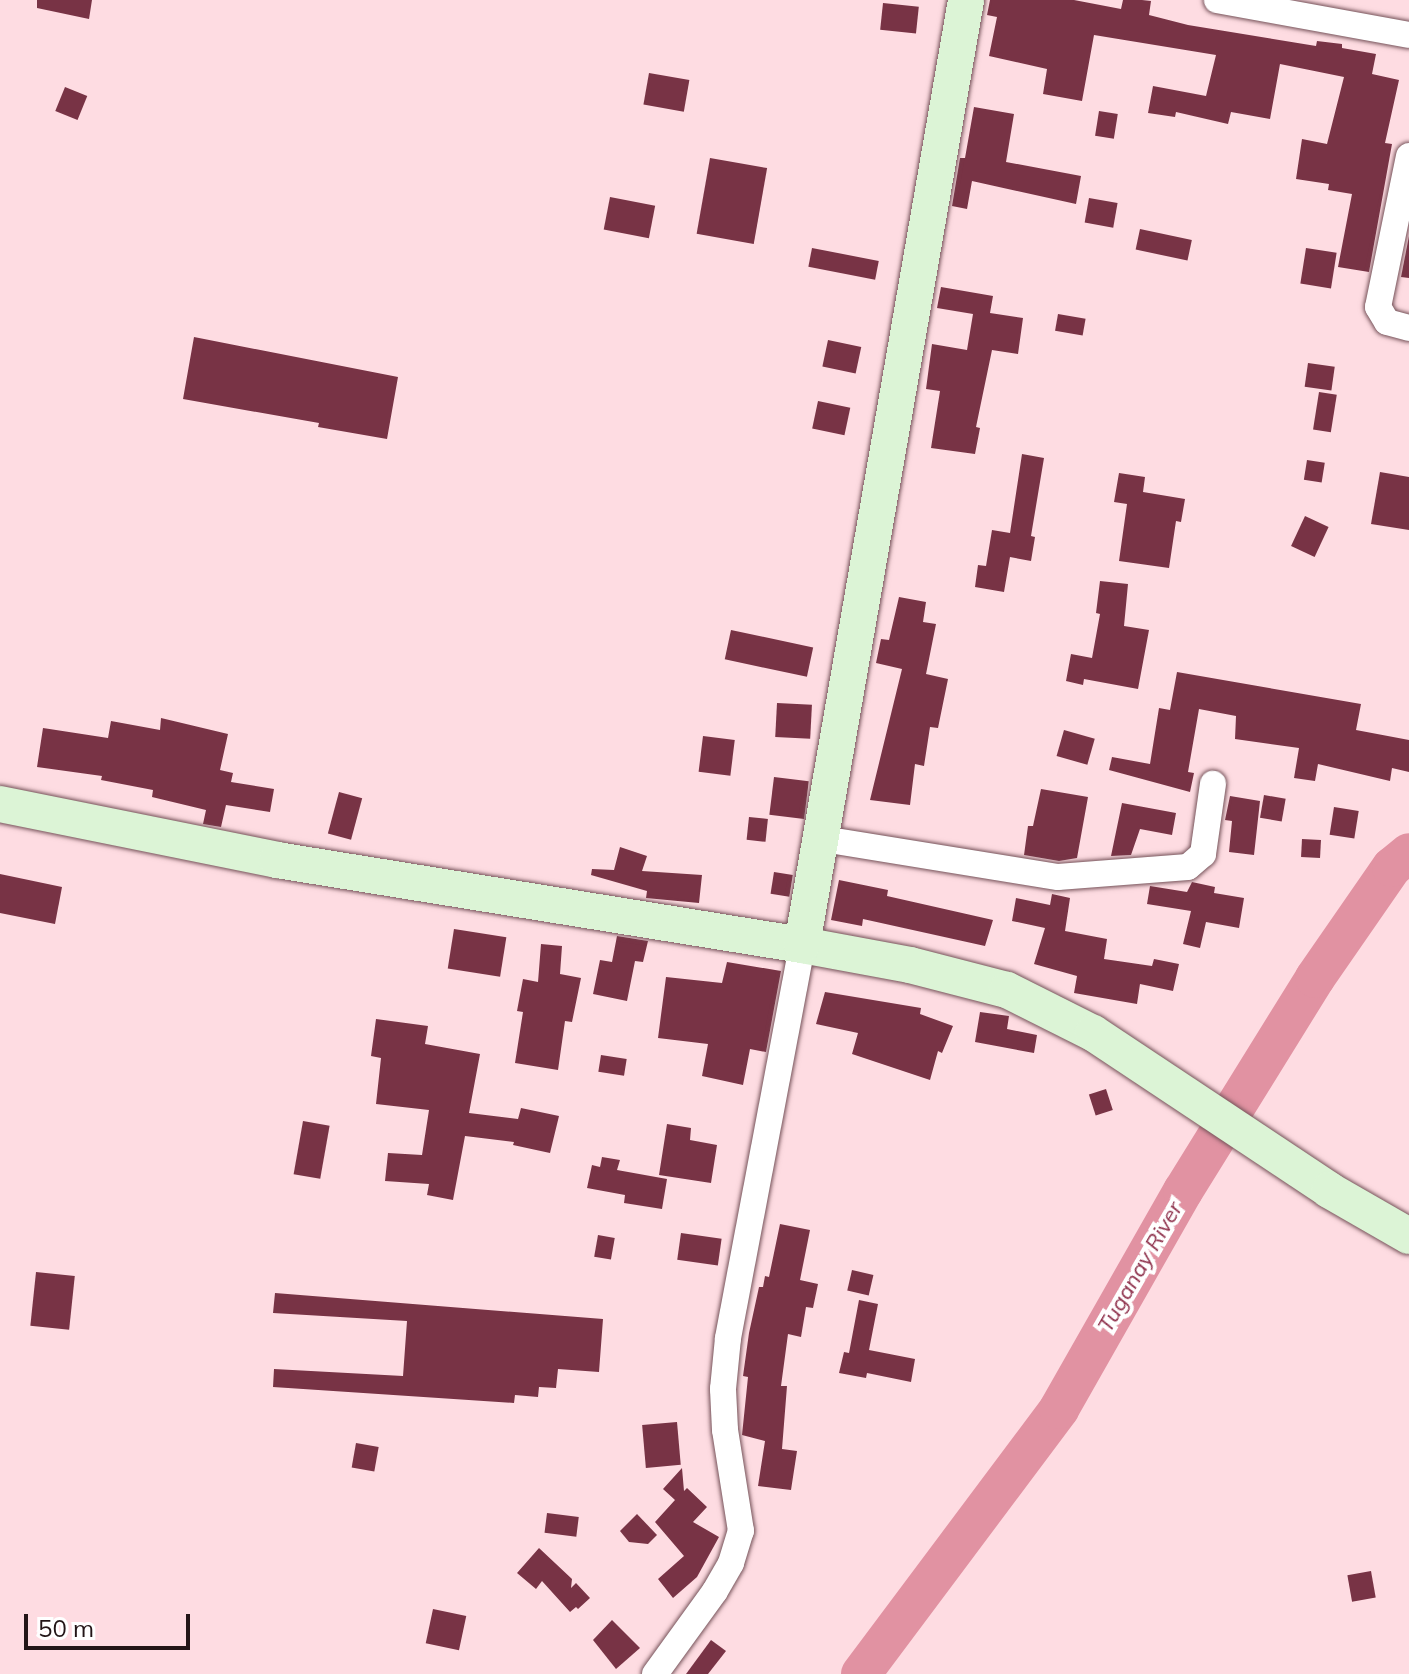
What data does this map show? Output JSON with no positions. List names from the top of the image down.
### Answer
{
  "water": ["Tuganay River"],
  "scale_bar": "50 m"
}
